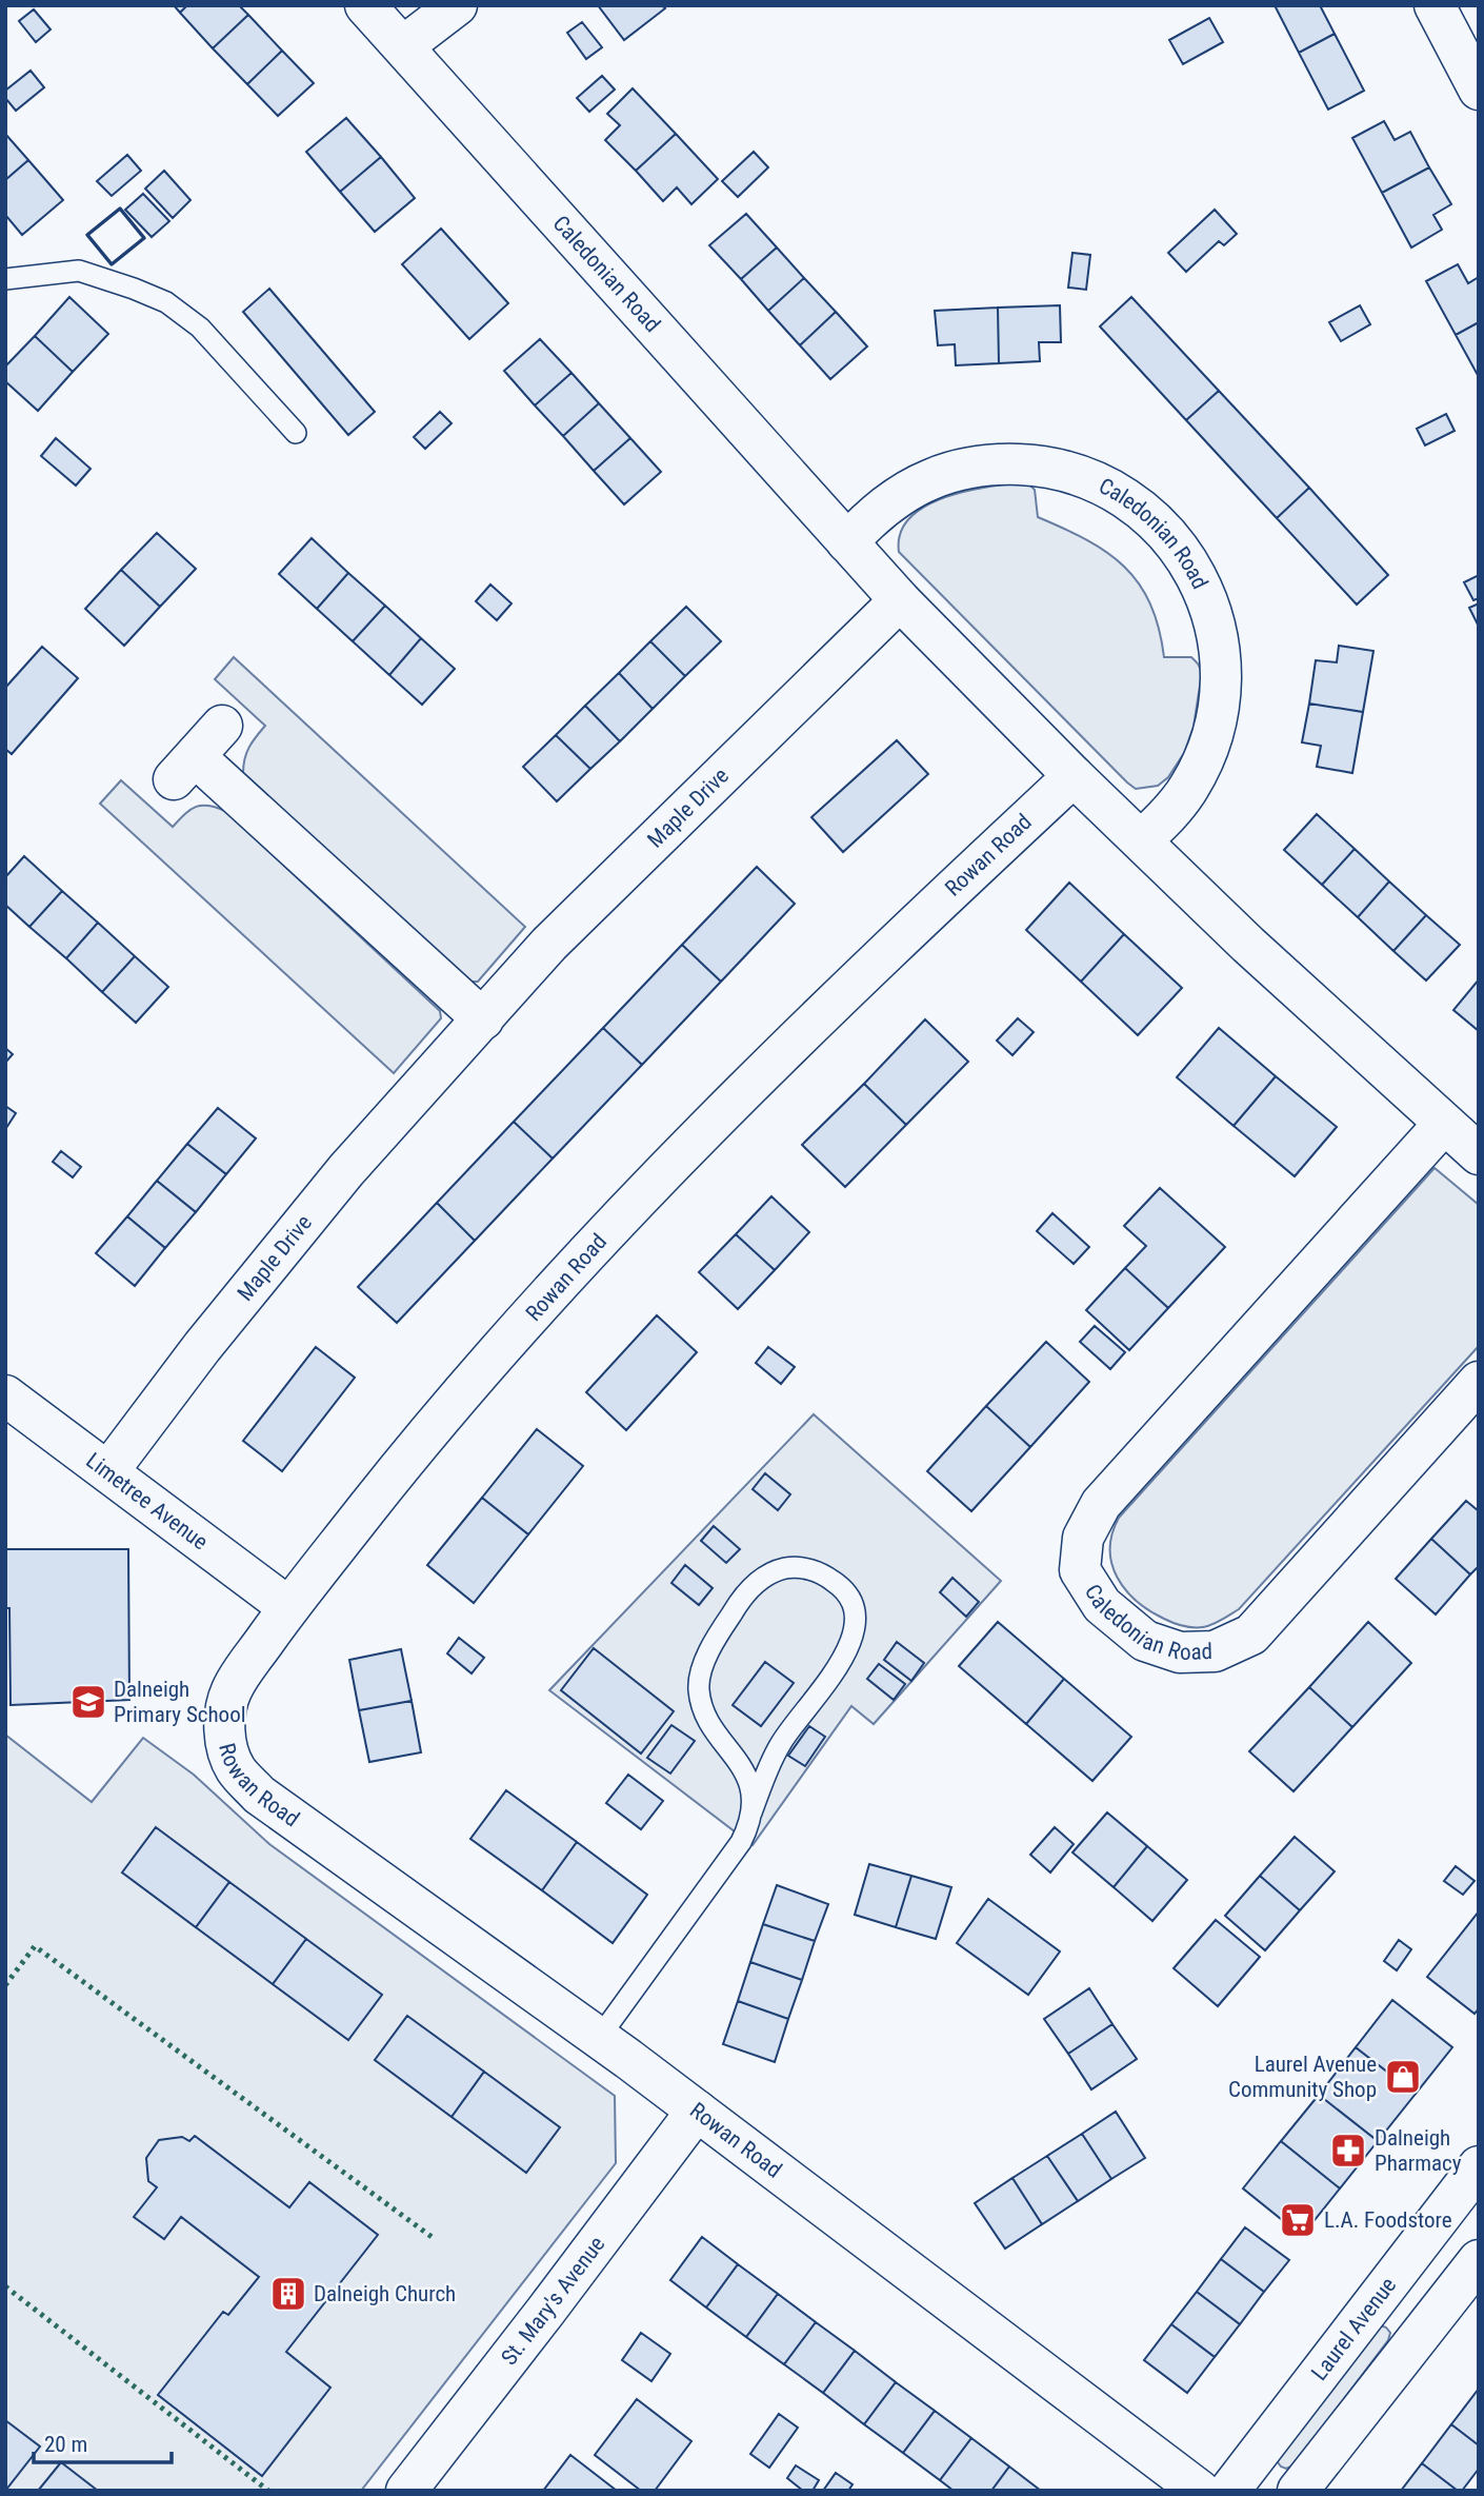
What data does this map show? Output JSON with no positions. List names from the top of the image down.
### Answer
{
  "streets": {
    "street": [
      "Caledonian Road",
      "Maple Drive",
      "Rowan Road",
      "Limetree Avenue",
      "St. Mary's Avenue",
      "Laurel Avenue"
    ]
  },
  "crossings": [
    ["Caledonian Road", "Maple Drive"],
    ["Caledonian Road", "Rowan Road"],
    ["Maple Drive", "Limetree Avenue"],
    ["Rowan Road", "Limetree Avenue"],
    ["Rowan Road", "St. Mary's Avenue"]
  ],
  "places": {
    "school or university": ["Dalneigh Primary School"],
    "shop": ["Laurel Avenue Community Shop"],
    "pharmacy": ["Dalneigh Pharmacy"],
    "supermarket": ["L.A. Foodstore"],
    "building": ["Dalneigh Church"]
  },
  "scale_bar": "20 m"
}
